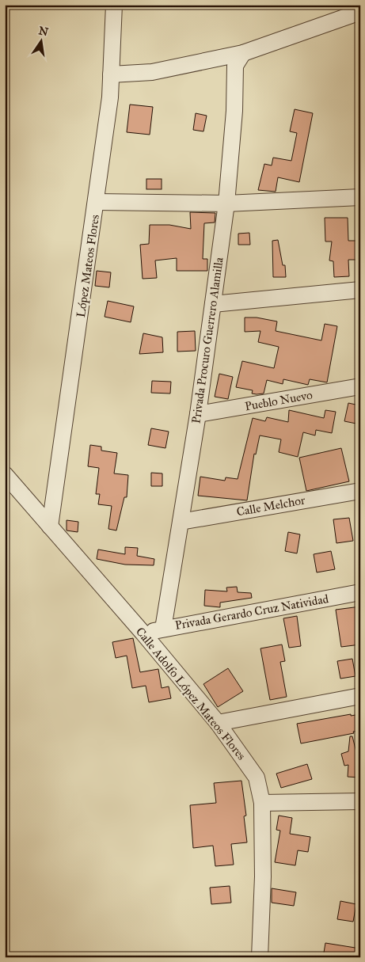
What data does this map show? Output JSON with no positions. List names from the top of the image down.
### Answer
{
  "streets": {
    "street": [
      "López Mateos Flores",
      "Privada Procuro Guerrero Alamilla",
      "Pueblo Nuevo",
      "Calle Melchor",
      "Privada Gerardo Cruz Natividad",
      "Calle Adolfo López Mateos Flores"
    ]
  },
  "crossings": [
    ["López Mateos Flores", "Calle Adolfo López Mateos Flores"],
    ["Privada Procuro Guerrero Alamilla", "Pueblo Nuevo"],
    ["Privada Procuro Guerrero Alamilla", "Calle Melchor"],
    ["Privada Procuro Guerrero Alamilla", "Privada Gerardo Cruz Natividad"],
    ["Privada Gerardo Cruz Natividad", "Calle Adolfo López Mateos Flores"]
  ],
  "north": "top"
}
